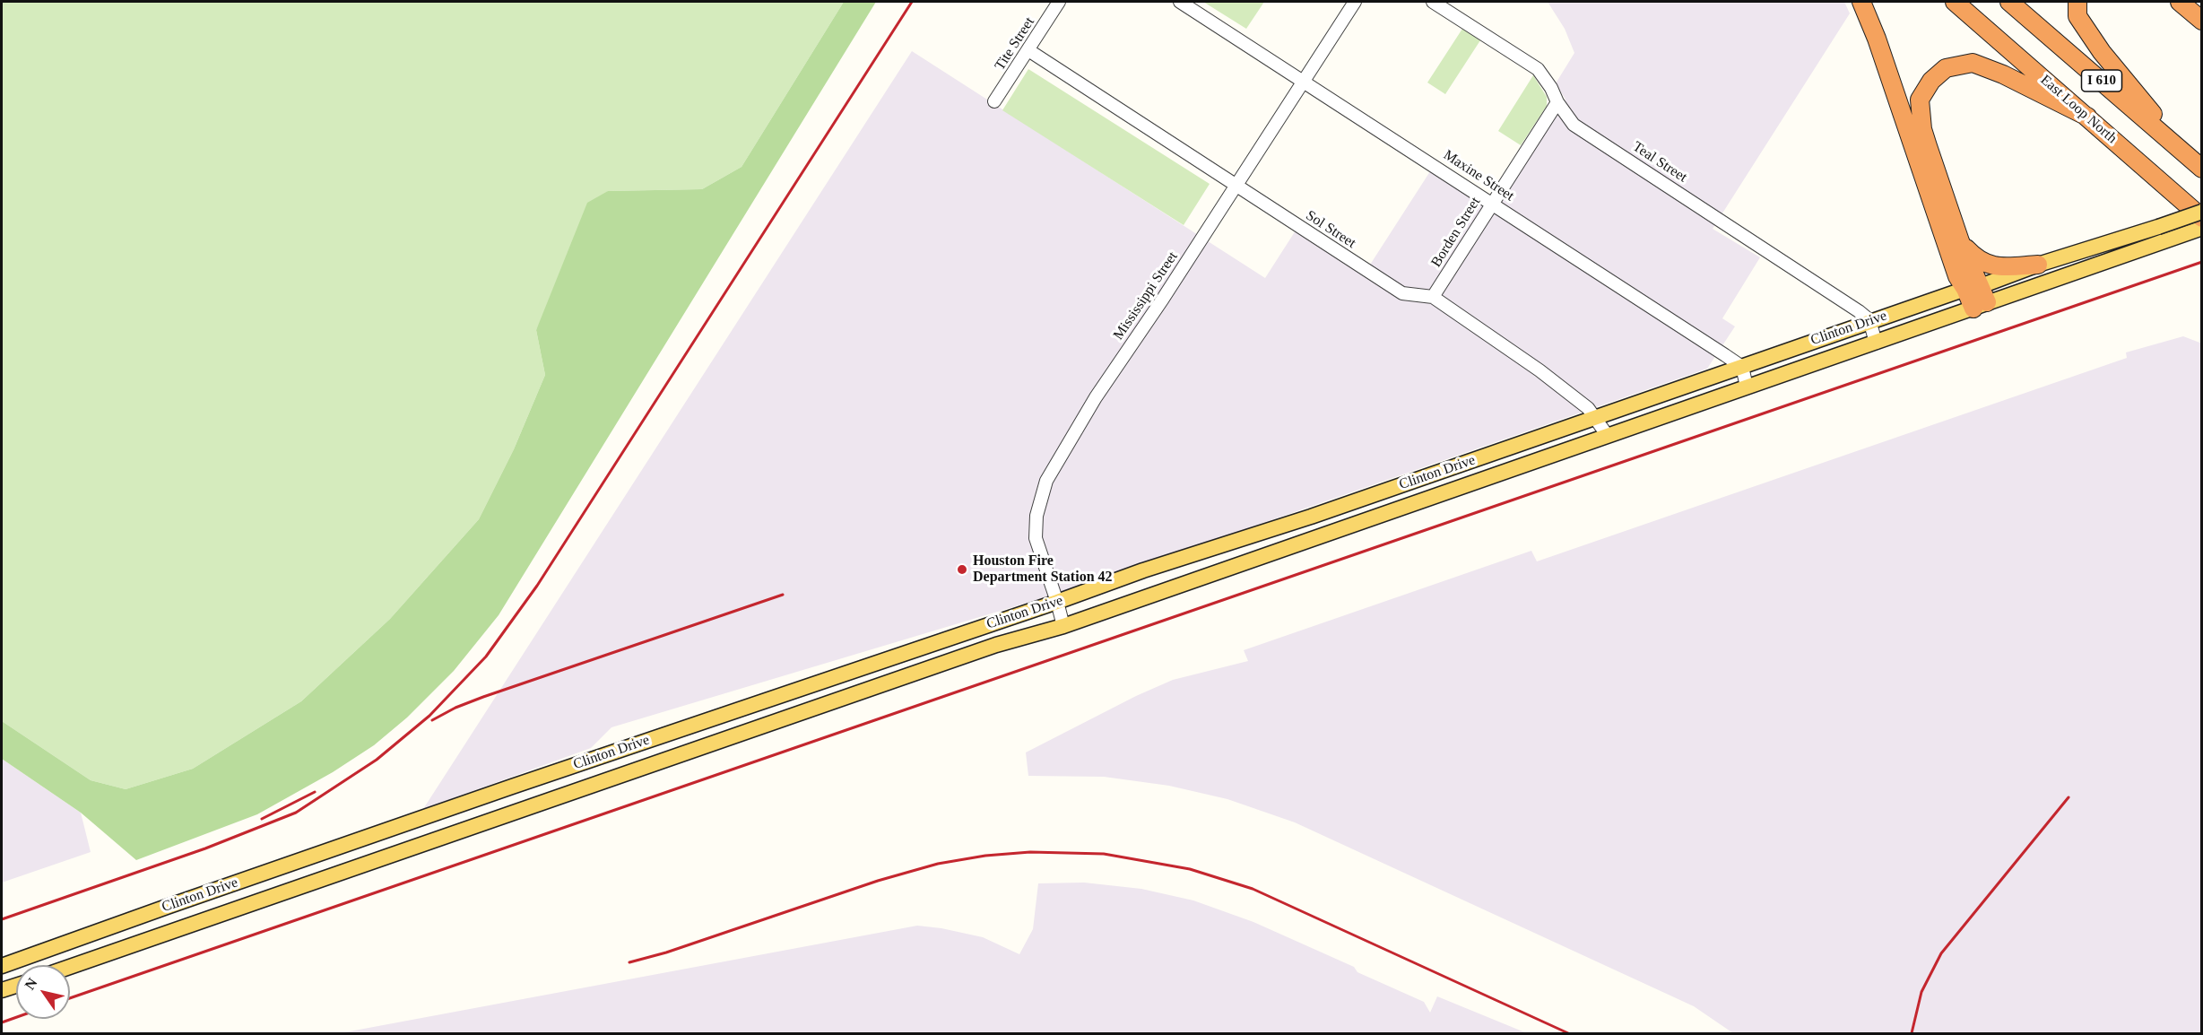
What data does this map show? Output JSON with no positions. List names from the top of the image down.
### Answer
{
  "streets": {
    "highway": ["I 610", "East Loop North"],
    "main road": ["Clinton Drive"],
    "street": [
      "Tite Street",
      "Teal Street",
      "Maxine Street",
      "Sol Street",
      "Borden Street",
      "Mississippi Street"
    ]
  },
  "crossings": [
    ["Tite Street", "Sol Street"],
    ["Teal Street", "Borden Street"],
    ["Teal Street", "Clinton Drive"],
    ["Maxine Street", "Borden Street"],
    ["Maxine Street", "Mississippi Street"],
    ["Maxine Street", "Clinton Drive"],
    ["Sol Street", "Borden Street"],
    ["Sol Street", "Mississippi Street"],
    ["Sol Street", "Clinton Drive"],
    ["Mississippi Street", "Clinton Drive"]
  ],
  "places": ["Houston Fire Department Station 42"],
  "north": "top left"
}
